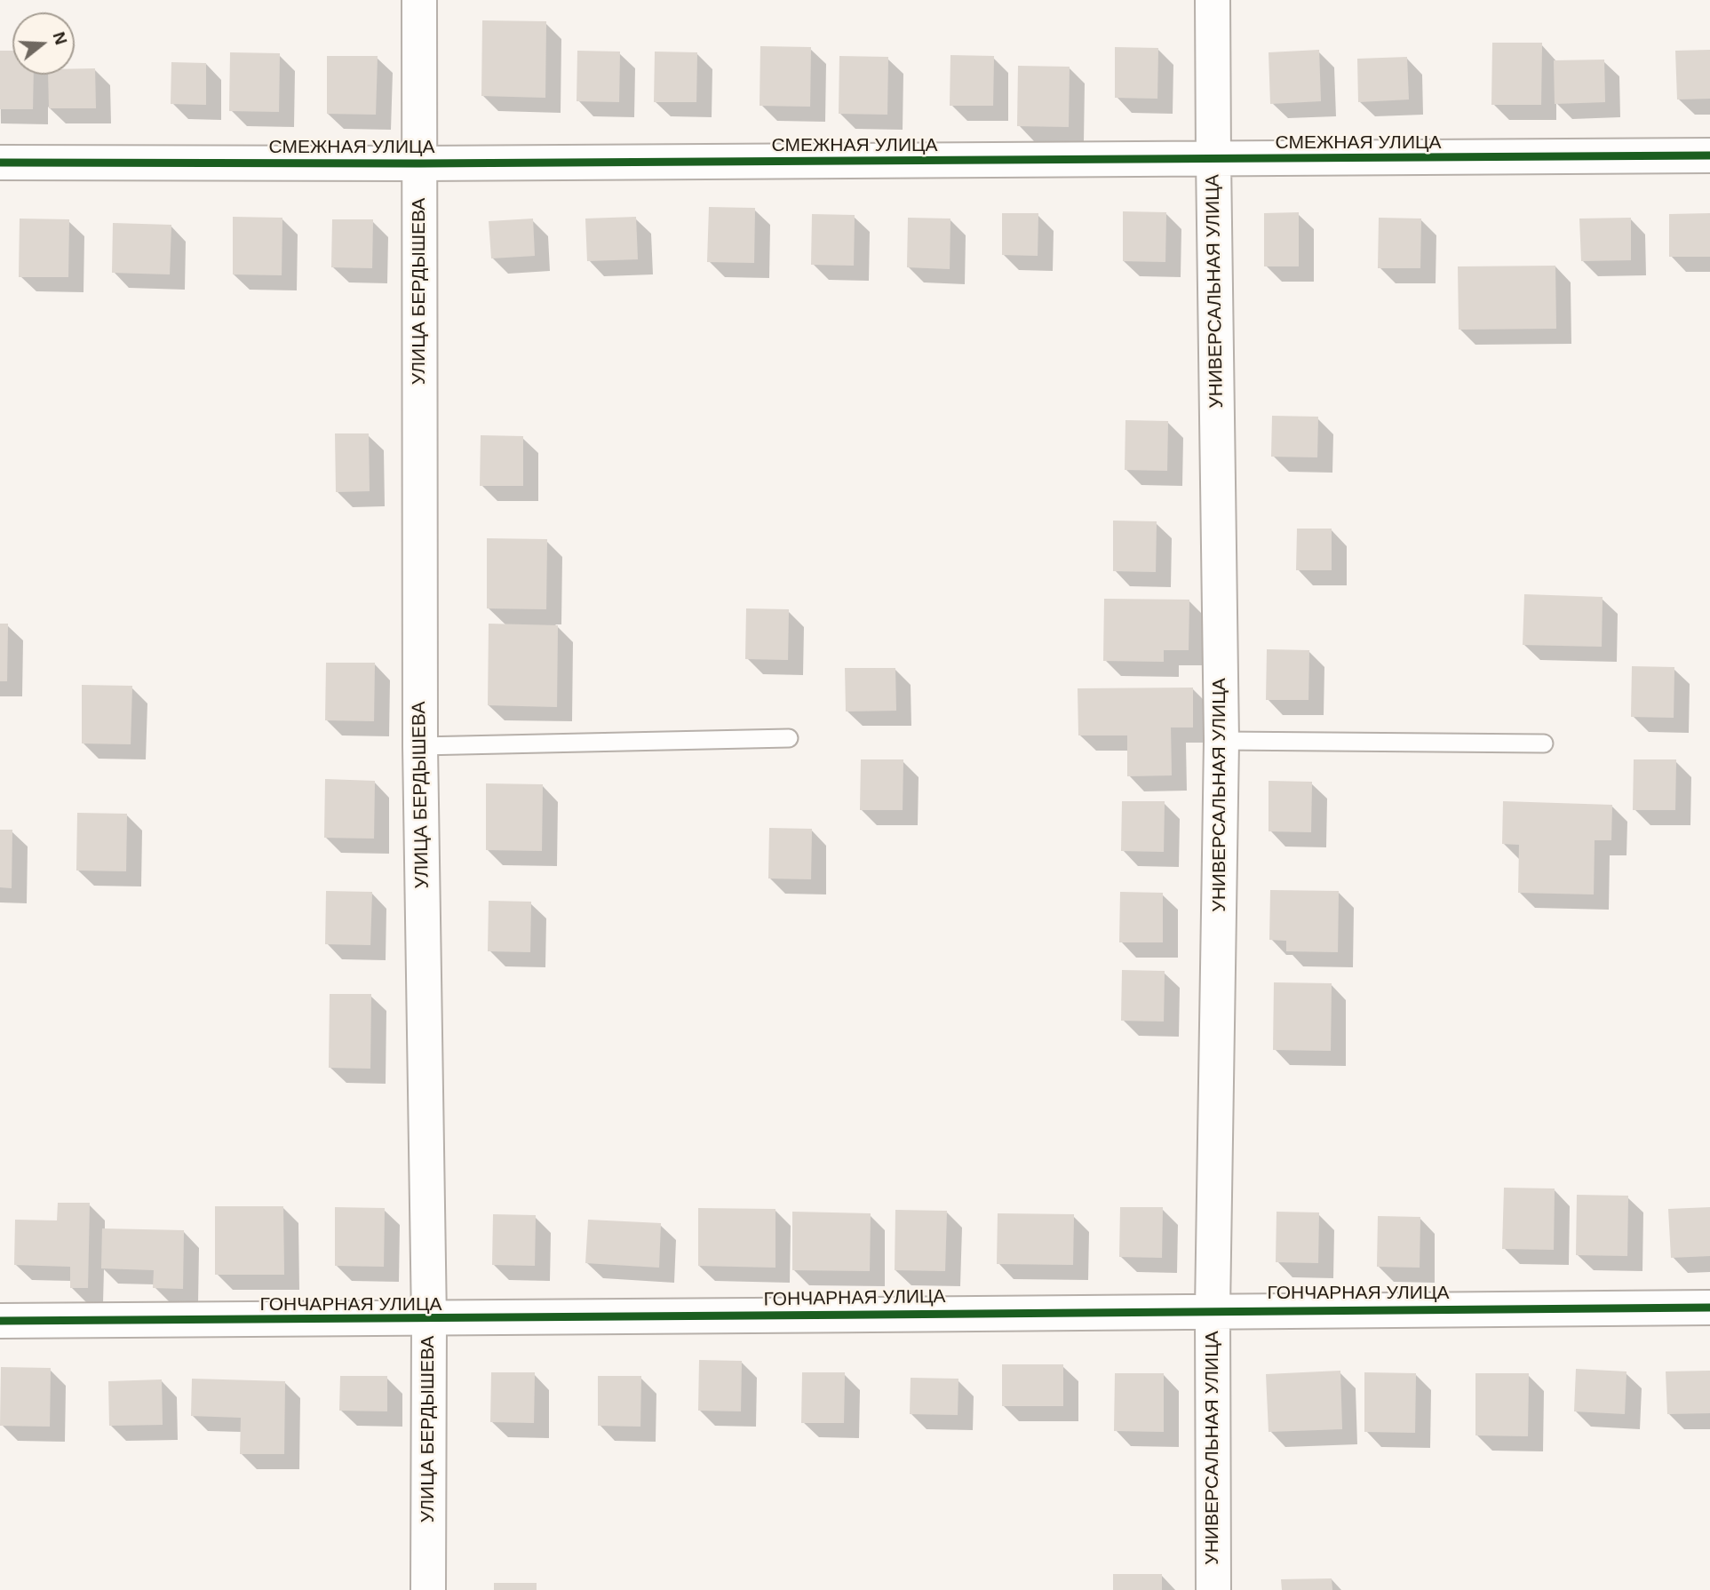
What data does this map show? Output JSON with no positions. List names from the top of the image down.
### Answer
{
  "streets": {
    "street": [
      "СМЕЖНАЯ УЛИЦА",
      "УЛИЦА БЕРДЫШЕВА",
      "УНИВЕРСАЛЬНАЯ УЛИЦА",
      "ГОНЧАРНАЯ УЛИЦА"
    ]
  },
  "crossings": [
    ["СМЕЖНАЯ УЛИЦА", "УЛИЦА БЕРДЫШЕВА"],
    ["СМЕЖНАЯ УЛИЦА", "УНИВЕРСАЛЬНАЯ УЛИЦА"],
    ["УЛИЦА БЕРДЫШЕВА", "ГОНЧАРНАЯ УЛИЦА"],
    ["УНИВЕРСАЛЬНАЯ УЛИЦА", "ГОНЧАРНАЯ УЛИЦА"]
  ],
  "north": "right"
}
